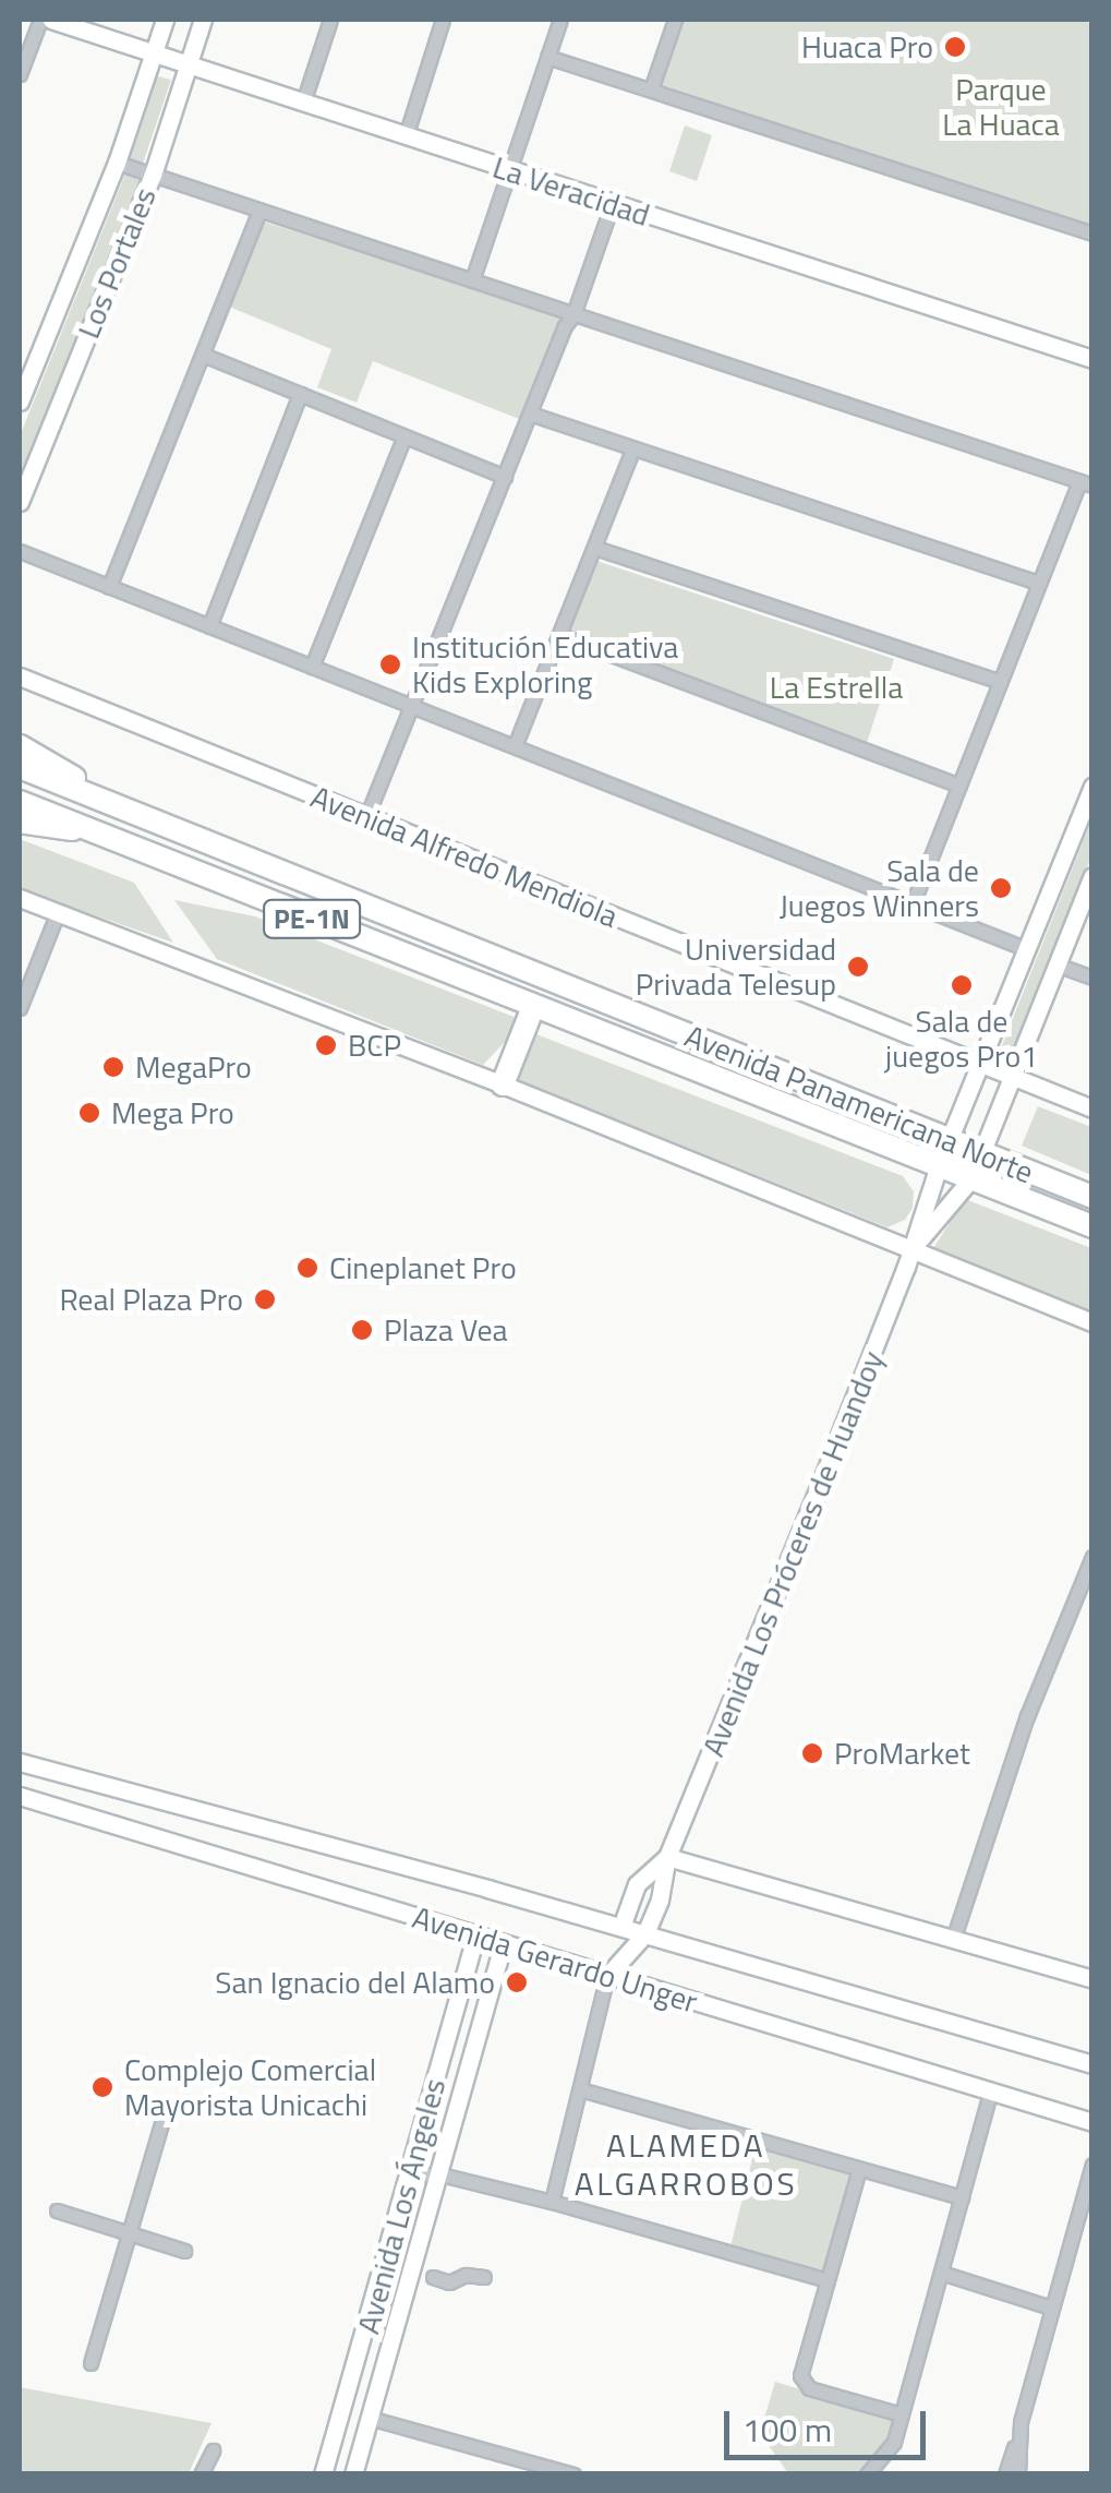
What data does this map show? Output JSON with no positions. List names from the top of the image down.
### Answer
{
  "streets": {
    "highway": ["PE-1N", "Avenida Panamericana Norte"],
    "main road": [
      "La Veracidad",
      "Los Portales",
      "Avenida Alfredo Mendiola",
      "Avenida Los Próceres de Huandoy",
      "Avenida Gerardo Unger",
      "Avenida Los Ángeles"
    ]
  },
  "crossings": [
    ["La Veracidad", "Los Portales"],
    ["Avenida Alfredo Mendiola", "Avenida Los Próceres de Huandoy"],
    ["Avenida Panamericana Norte", "Avenida Los Próceres de Huandoy"],
    ["Avenida Los Próceres de Huandoy", "Avenida Gerardo Unger"],
    ["Avenida Gerardo Unger", "Avenida Los Ángeles"]
  ],
  "districts": ["ALAMEDA ALGARROBOS"],
  "parks": ["Parque La Huaca", "La Estrella"],
  "places": [
    "Huaca Pro",
    "Institución Educativa Kids Exploring",
    "Sala de Juegos Winners",
    "Universidad Privada Telesup",
    "Sala de juegos Pro1",
    "BCP",
    "MegaPro",
    "Mega Pro",
    "Cineplanet Pro",
    "Real Plaza Pro",
    "Plaza Vea",
    "ProMarket",
    "San Ignacio del Alamo",
    "Complejo Comercial Mayorista Unicachi"
  ],
  "scale_bar": "100 m"
}
